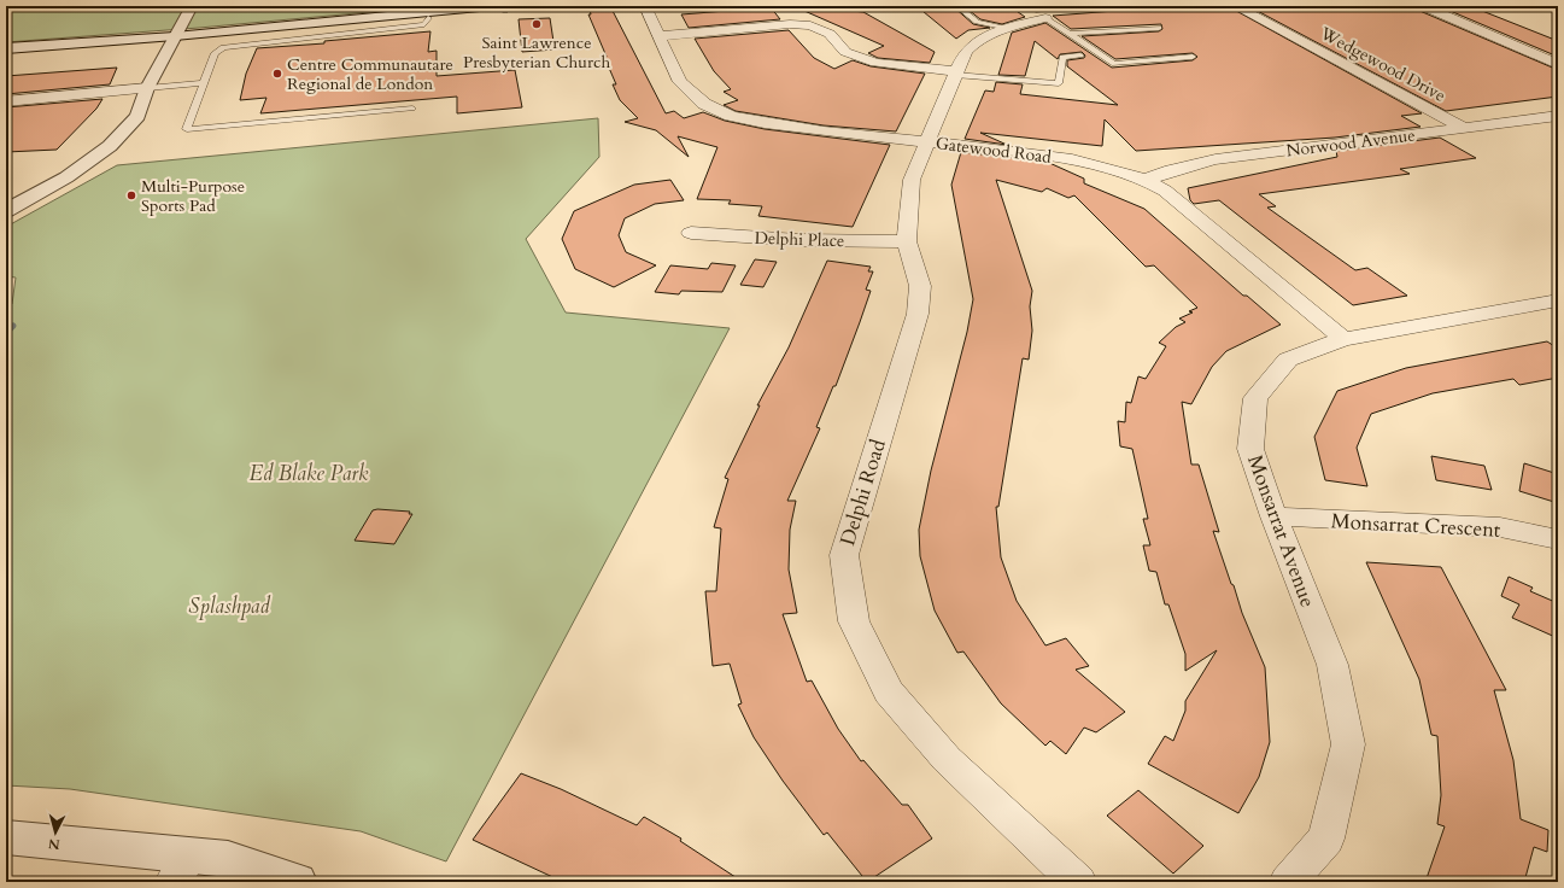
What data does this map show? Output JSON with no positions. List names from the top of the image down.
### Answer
{
  "streets": {
    "street": [
      "Wedgewood Drive",
      "Norwood Avenue",
      "Gatewood Road",
      "Delphi Place",
      "Delphi Road",
      "Monsarrat Crescent",
      "Monsarrat Avenue"
    ]
  },
  "crossings": [
    ["Wedgewood Drive", "Norwood Avenue"],
    ["Norwood Avenue", "Gatewood Road"],
    ["Gatewood Road", "Delphi Road"],
    ["Gatewood Road", "Monsarrat Avenue"],
    ["Delphi Place", "Delphi Road"],
    ["Monsarrat Crescent", "Monsarrat Avenue"]
  ],
  "parks": ["Ed Blake Park", "Splashpad"],
  "places": ["Saint Lawrence Presbyterian Church", "Centre Communautare Regional de London", "Multi-Purpose Sports Pad"],
  "north": "bottom"
}
